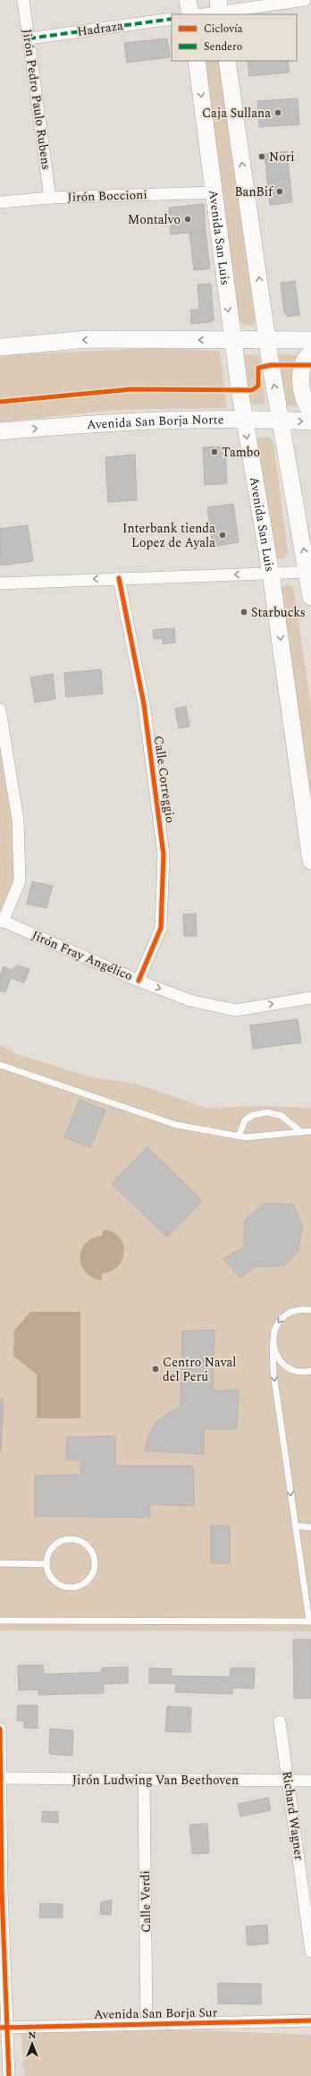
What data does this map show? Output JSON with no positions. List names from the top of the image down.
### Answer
{
  "streets": {
    "main road": ["Avenida San Luis", "Avenida San Borja Norte"],
    "street": [
      "Hadraza",
      "Jirón Pedro Paulo Rubens",
      "Jirón Boccioni",
      "Calle Correggio",
      "Jirón Fray Angélico",
      "Jirón Ludwing Van Beethoven",
      "Richard Wagner",
      "Calle Verdi",
      "Avenida San Borja Sur"
    ]
  },
  "crossings": [
    ["Hadraza", "Jirón Pedro Paulo Rubens"],
    ["Jirón Pedro Paulo Rubens", "Jirón Boccioni"],
    ["Jirón Boccioni", "Avenida San Luis"],
    ["Avenida San Luis", "Avenida San Borja Norte"],
    ["Calle Correggio", "Jirón Fray Angélico"],
    ["Jirón Ludwing Van Beethoven", "Richard Wagner"],
    ["Jirón Ludwing Van Beethoven", "Calle Verdi"],
    ["Calle Verdi", "Avenida San Borja Sur"]
  ],
  "one_way": ["Jirón Fray Angélico"],
  "places": [
    "Caja Sullana",
    "Nori",
    "BanBif",
    "Montalvo",
    "Tambo",
    "Interbank tienda Lopez de Ayala",
    "Starbucks",
    "Centro Naval del Perú"
  ],
  "legend": ["Ciclovía", "Sendero"],
  "north": "top"
}
